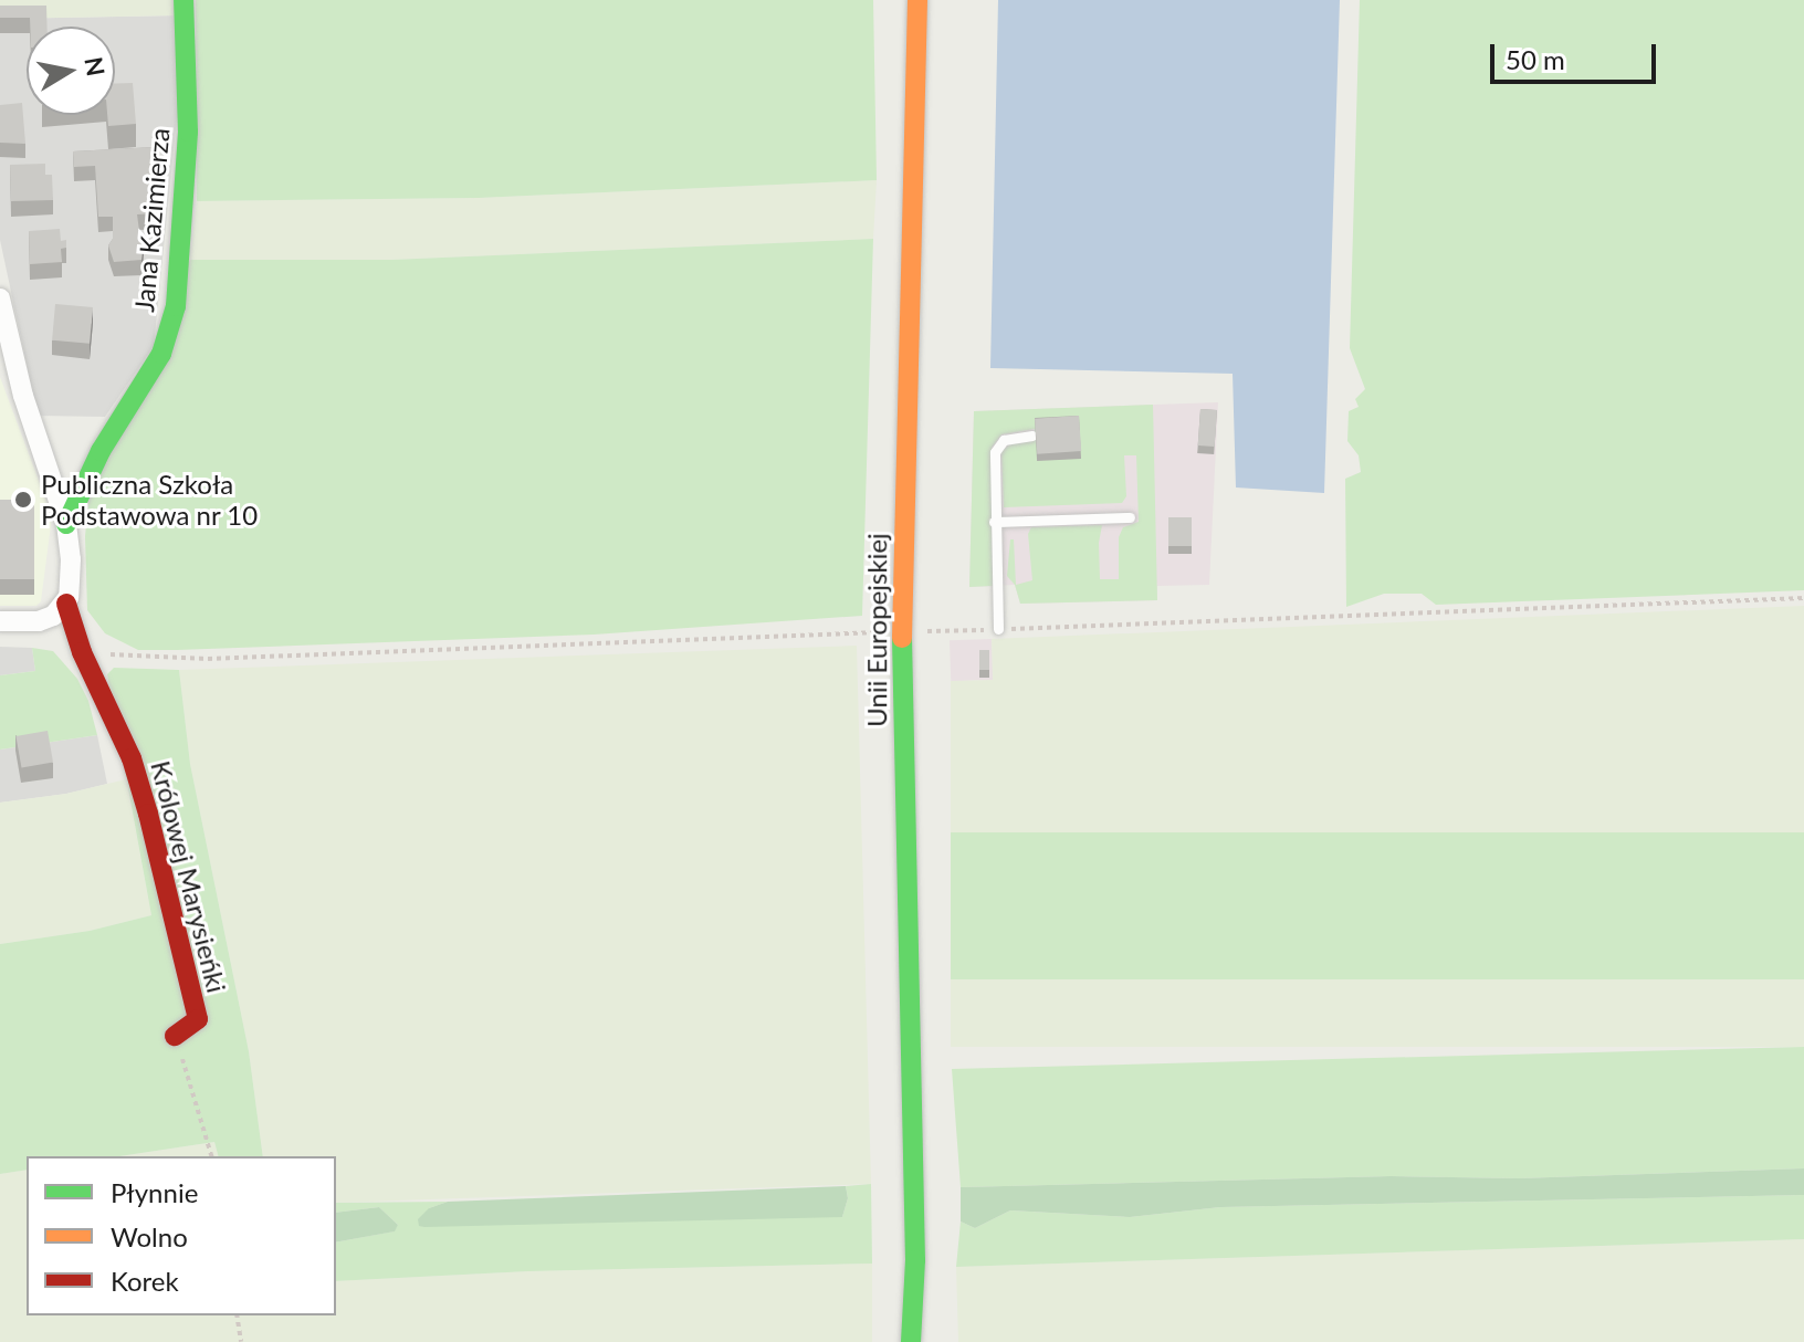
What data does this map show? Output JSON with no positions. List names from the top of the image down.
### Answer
{
  "streets": {
    "main road": ["Jana Kazimierza", "Unii Europejskiej", "Królowej Marysieńki"]
  },
  "places": ["Publiczna Szkoła Podstawowa nr 10"],
  "legend": ["Płynnie", "Wolno", "Korek"],
  "scale_bar": "50 m",
  "north": "right"
}
